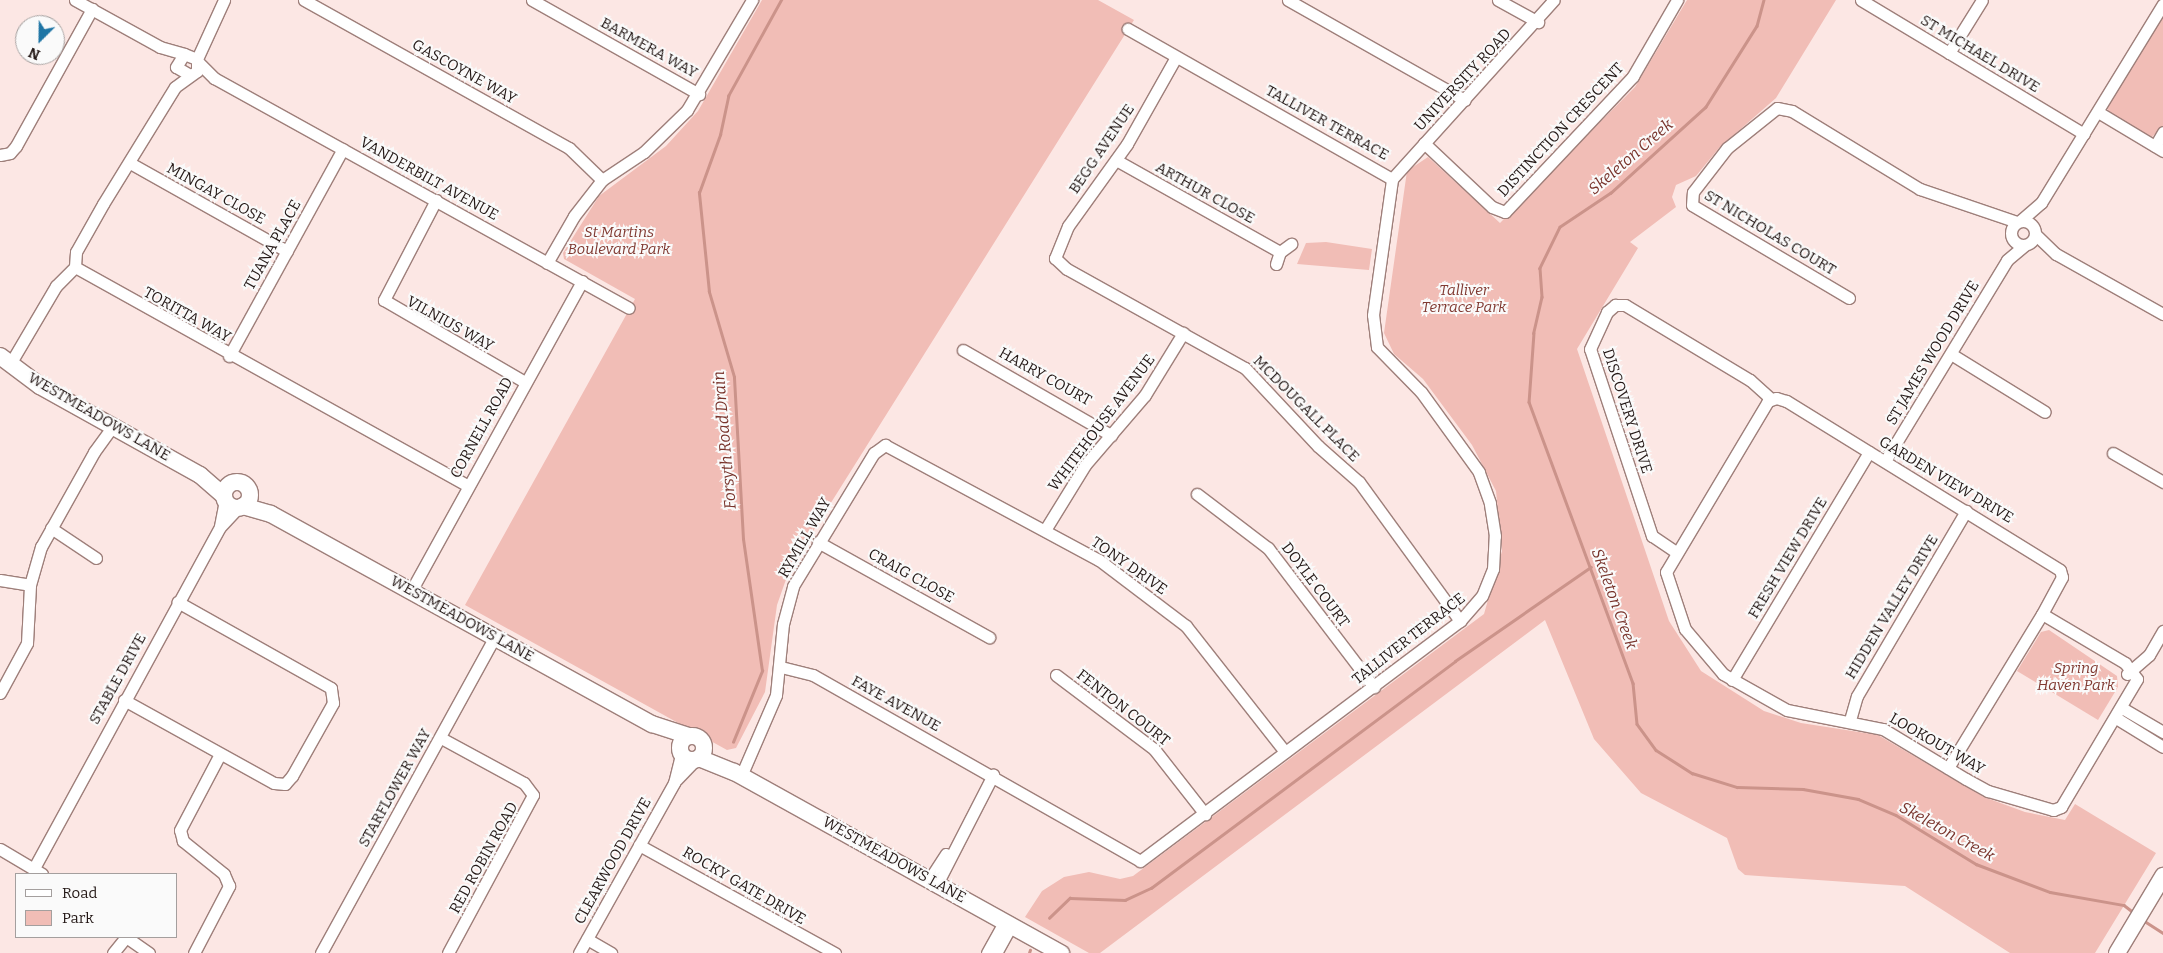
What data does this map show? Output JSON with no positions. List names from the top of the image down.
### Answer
{
  "streets": {
    "street": [
      "BARMERA WAY",
      "ST MICHAEL DRIVE",
      "GASCOYNE WAY",
      "UNIVERSITY ROAD",
      "TALLIVER TERRACE",
      "DISTINCTION CRESCENT",
      "BEGG AVENUE",
      "VANDERBILT AVENUE",
      "ARTHUR CLOSE",
      "MINGAY CLOSE",
      "ST NICHOLAS COURT",
      "TUANA PLACE",
      "TORITTA WAY",
      "VILNIUS WAY",
      "ST JAMES WOOD DRIVE",
      "HARRY COURT",
      "MCDOUGALL PLACE",
      "DISCOVERY DRIVE",
      "WESTMEADOWS LANE",
      "WHITEHOUSE AVENUE",
      "CORNELL ROAD",
      "GARDEN VIEW DRIVE",
      "RYMILL WAY",
      "FRESH VIEW DRIVE",
      "TONY DRIVE",
      "CRAIG CLOSE",
      "DOYLE COURT",
      "HIDDEN VALLEY DRIVE",
      "STABLE DRIVE",
      "FAYE AVENUE",
      "FENTON COURT",
      "LOOKOUT WAY",
      "STARFLOWER WAY",
      "RED ROBIN ROAD",
      "CLEARWOOD DRIVE",
      "ROCKY GATE DRIVE"
    ]
  },
  "crossings": [
    ["UNIVERSITY ROAD", "TALLIVER TERRACE"],
    ["UNIVERSITY ROAD", "DISTINCTION CRESCENT"],
    ["TALLIVER TERRACE", "BEGG AVENUE"],
    ["TALLIVER TERRACE", "MCDOUGALL PLACE"],
    ["TALLIVER TERRACE", "TONY DRIVE"],
    ["TALLIVER TERRACE", "DOYLE COURT"],
    ["TALLIVER TERRACE", "FAYE AVENUE"],
    ["TALLIVER TERRACE", "FENTON COURT"],
    ["BEGG AVENUE", "ARTHUR CLOSE"],
    ["BEGG AVENUE", "MCDOUGALL PLACE"],
    ["VANDERBILT AVENUE", "TUANA PLACE"],
    ["VANDERBILT AVENUE", "VILNIUS WAY"],
    ["VANDERBILT AVENUE", "CORNELL ROAD"],
    ["MINGAY CLOSE", "TUANA PLACE"],
    ["TUANA PLACE", "TORITTA WAY"],
    ["TORITTA WAY", "CORNELL ROAD"],
    ["VILNIUS WAY", "CORNELL ROAD"],
    ["ST JAMES WOOD DRIVE", "GARDEN VIEW DRIVE"],
    ["HARRY COURT", "WHITEHOUSE AVENUE"],
    ["MCDOUGALL PLACE", "WHITEHOUSE AVENUE"],
    ["DISCOVERY DRIVE", "GARDEN VIEW DRIVE"],
    ["DISCOVERY DRIVE", "LOOKOUT WAY"],
    ["WESTMEADOWS LANE", "CORNELL ROAD"],
    ["WESTMEADOWS LANE", "RYMILL WAY"],
    ["WESTMEADOWS LANE", "STABLE DRIVE"],
    ["WESTMEADOWS LANE", "STARFLOWER WAY"],
    ["WESTMEADOWS LANE", "CLEARWOOD DRIVE"],
    ["WHITEHOUSE AVENUE", "TONY DRIVE"],
    ["GARDEN VIEW DRIVE", "FRESH VIEW DRIVE"],
    ["GARDEN VIEW DRIVE", "HIDDEN VALLEY DRIVE"],
    ["GARDEN VIEW DRIVE", "LOOKOUT WAY"],
    ["RYMILL WAY", "TONY DRIVE"],
    ["RYMILL WAY", "CRAIG CLOSE"],
    ["RYMILL WAY", "FAYE AVENUE"],
    ["FRESH VIEW DRIVE", "LOOKOUT WAY"],
    ["HIDDEN VALLEY DRIVE", "LOOKOUT WAY"],
    ["STARFLOWER WAY", "RED ROBIN ROAD"],
    ["CLEARWOOD DRIVE", "ROCKY GATE DRIVE"]
  ],
  "water": ["Skeleton Creek", "Forsyth Road Drain"],
  "parks": ["St Martins Boulevard Park", "Talliver Terrace Park", "Spring Haven Park"],
  "legend": ["Road", "Park"],
  "north": "bottom left"
}
